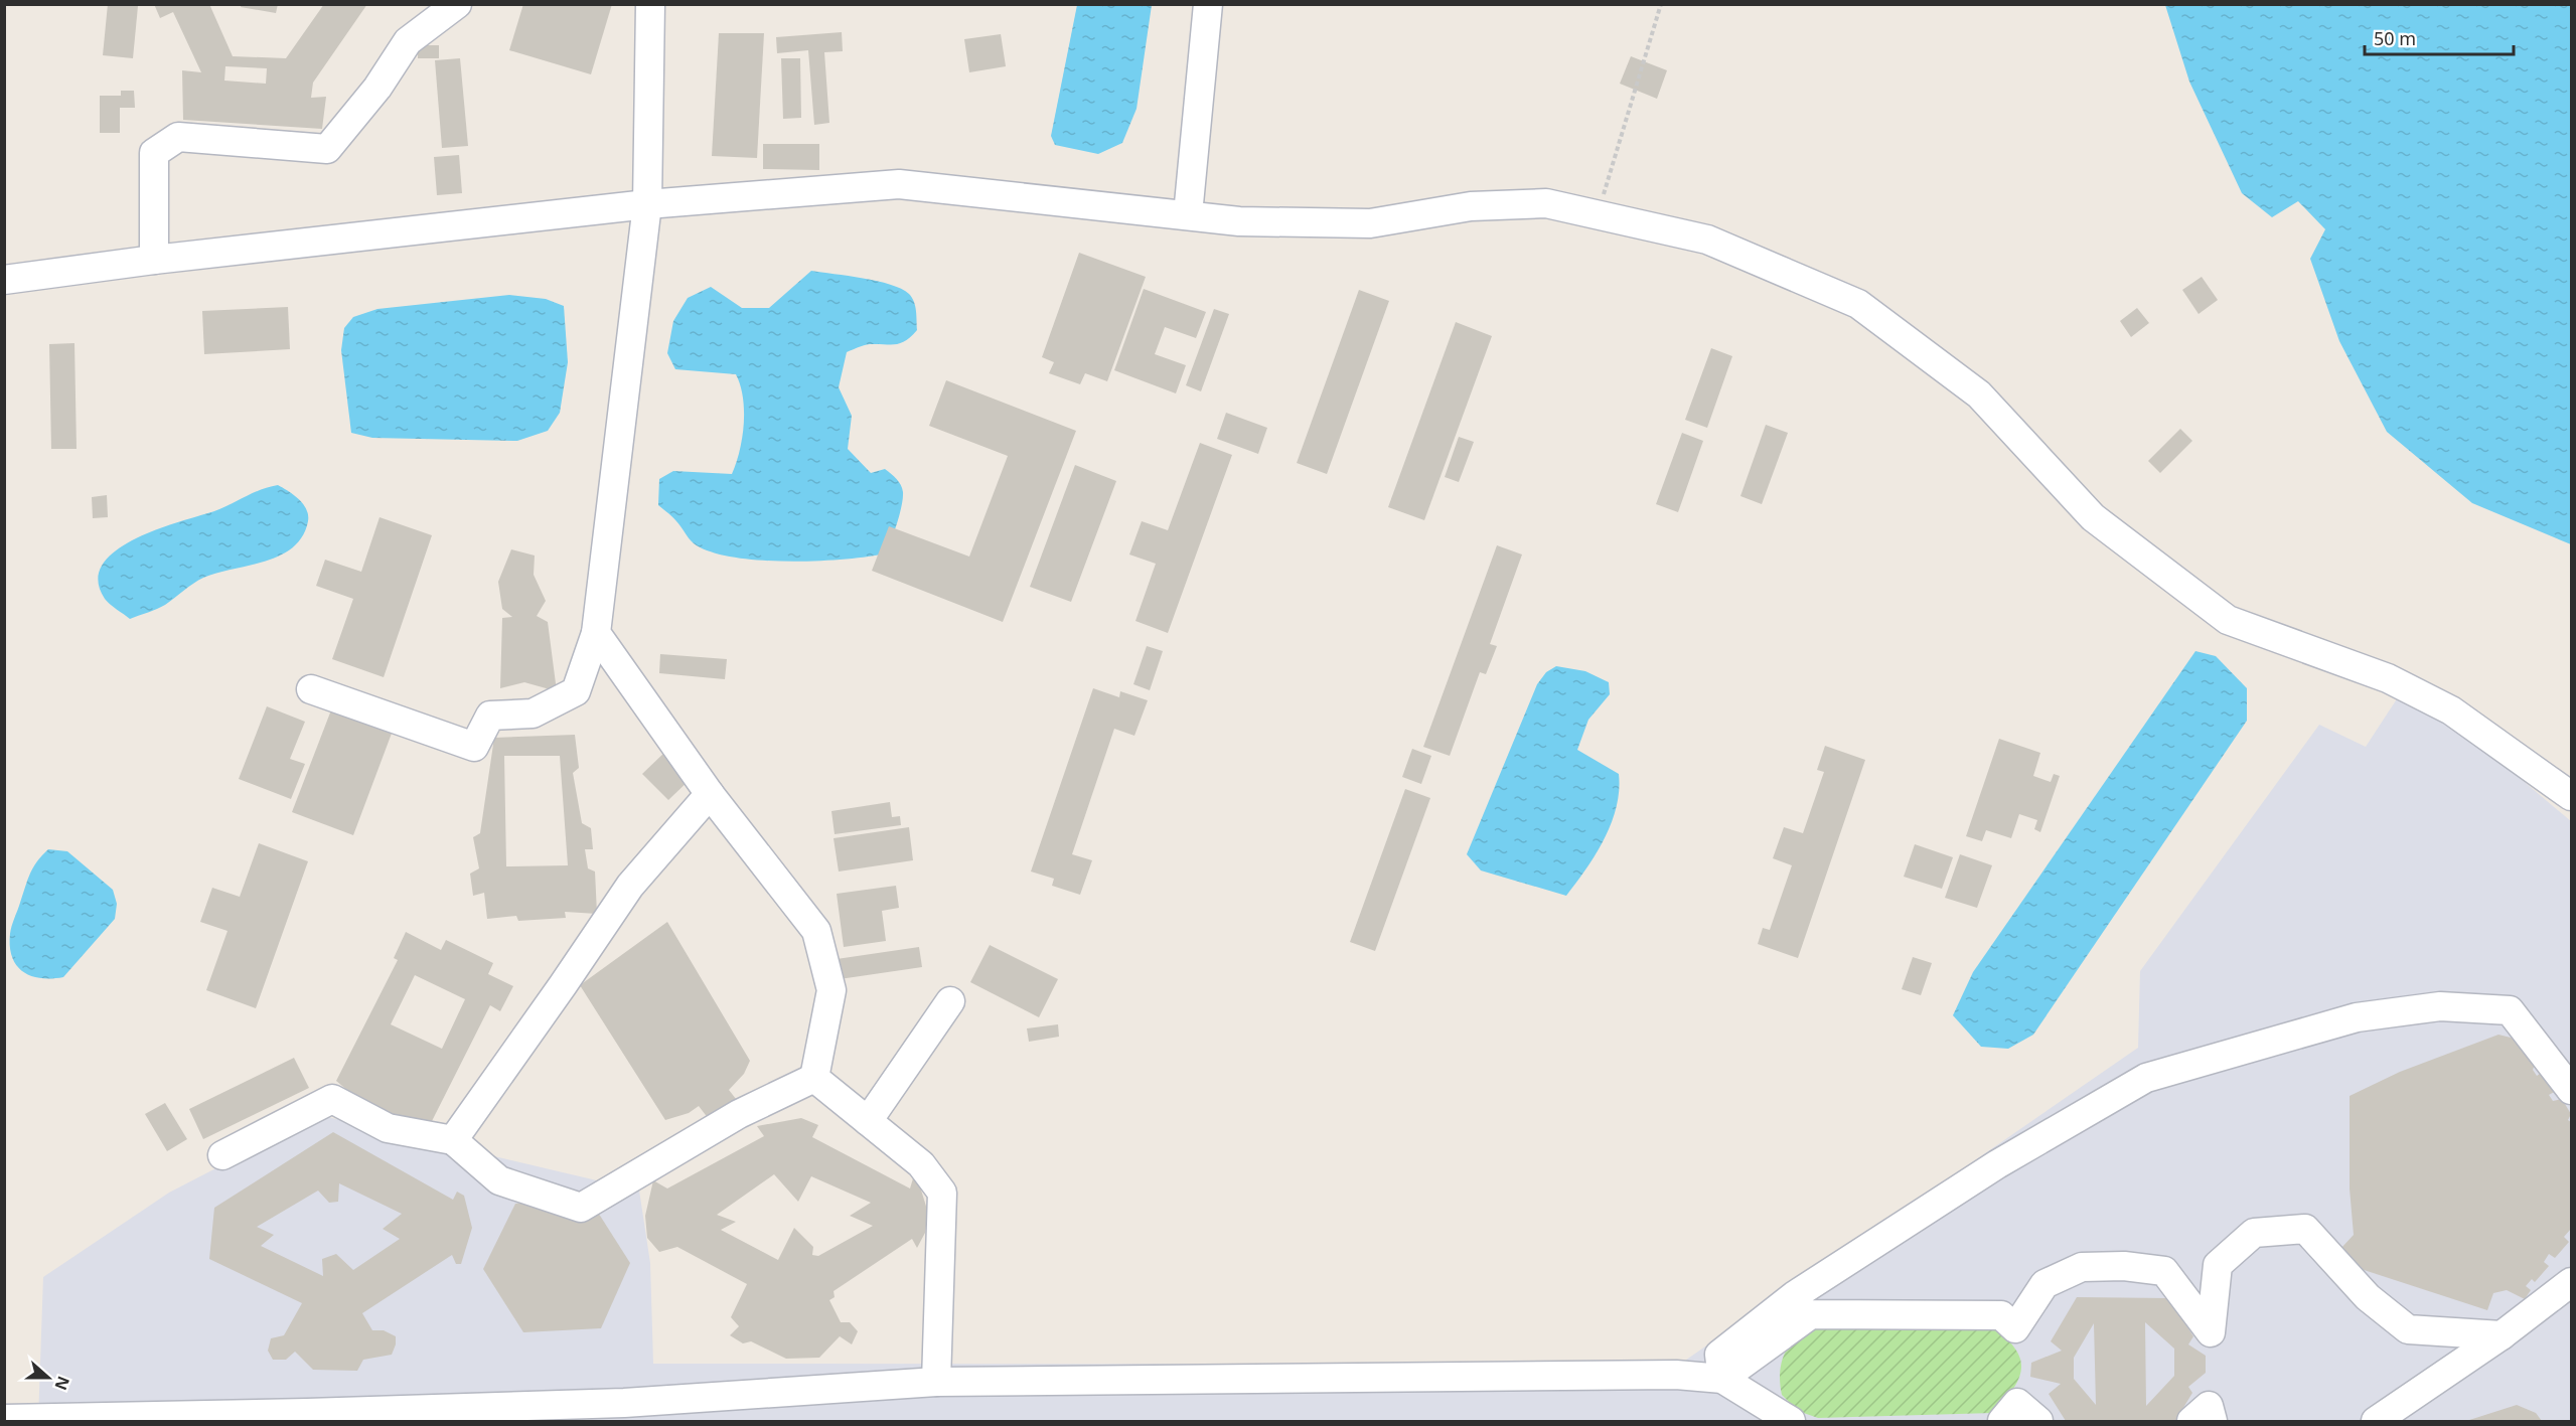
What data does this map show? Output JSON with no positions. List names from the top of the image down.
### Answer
{
  "scale_bar": "50 m",
  "north": "right"
}
